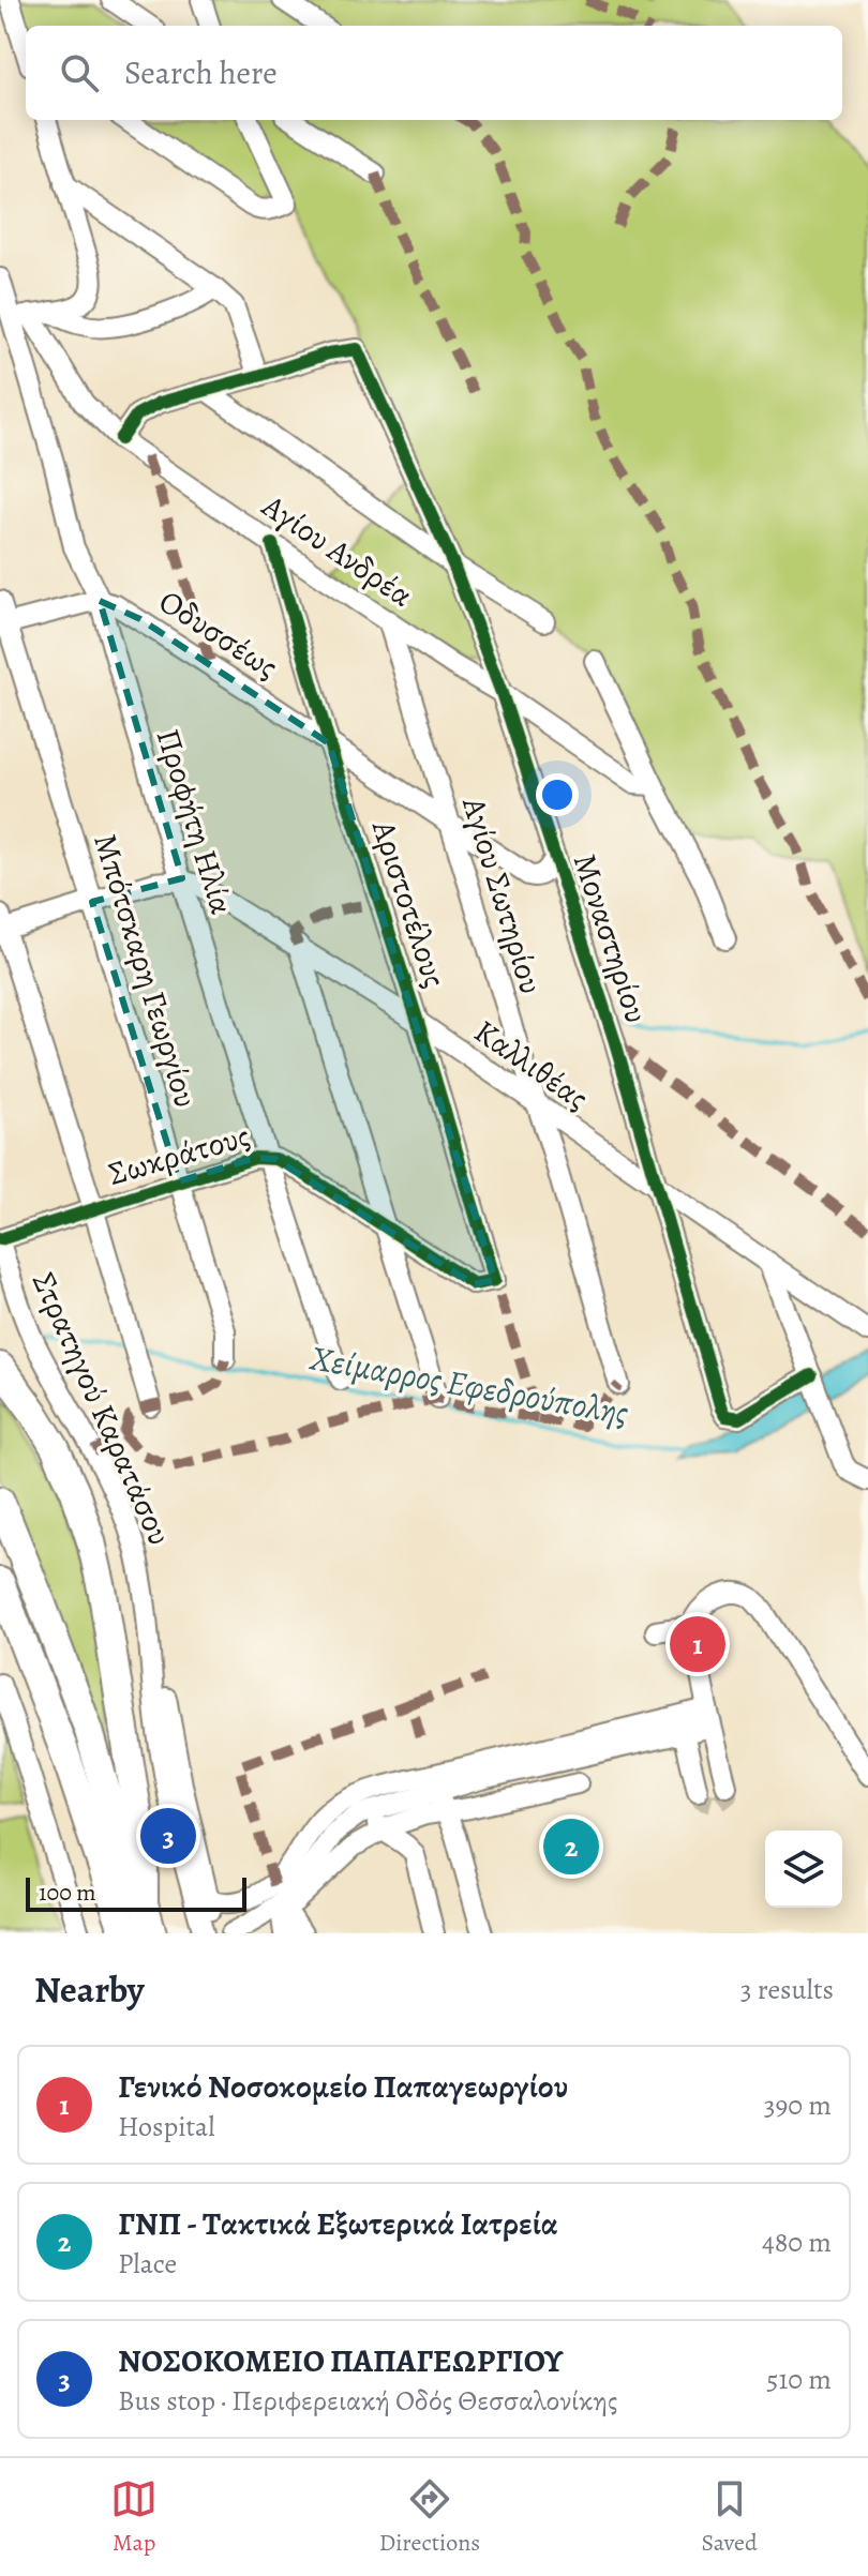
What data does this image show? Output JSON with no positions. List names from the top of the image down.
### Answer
{
  "streets": {
    "street": [
      "Αγίου Ανδρέα",
      "Οδυσσέως",
      "Προφήτη Ηλία",
      "Αγίου Σωτηρίου",
      "Αριστοτέλους",
      "Μοναστηρίου",
      "Μπότσκαρη Γεωργίου",
      "Καλλιθέας",
      "Σωκράτους",
      "Στρατηγού Καρατάσου"
    ]
  },
  "crossings": [
    ["Αγίου Ανδρέα", "Προφήτη Ηλία"],
    ["Αγίου Ανδρέα", "Αγίου Σωτηρίου"],
    ["Αγίου Ανδρέα", "Αριστοτέλους"],
    ["Αγίου Ανδρέα", "Μοναστηρίου"],
    ["Οδυσσέως", "Προφήτη Ηλία"],
    ["Οδυσσέως", "Αγίου Σωτηρίου"],
    ["Οδυσσέως", "Αριστοτέλους"],
    ["Οδυσσέως", "Μοναστηρίου"],
    ["Προφήτη Ηλία", "Καλλιθέας"],
    ["Προφήτη Ηλία", "Σωκράτους"],
    ["Αγίου Σωτηρίου", "Καλλιθέας"],
    ["Αριστοτέλους", "Καλλιθέας"],
    ["Αριστοτέλους", "Σωκράτους"],
    ["Μοναστηρίου", "Καλλιθέας"],
    ["Μπότσκαρη Γεωργίου", "Σωκράτους"],
    ["Σωκράτους", "Στρατηγού Καρατάσου"]
  ],
  "water": ["Χείμαρρος Εφεδρούπολης"],
  "scale_bar": "100 m",
  "page": {
    "search": "Search here",
    "pins": ["1", "3", "2"],
    "scale": "100 m",
    "heading": ["Nearby", "3 results"],
    "list": [
      {
        "mark": "1",
        "name": "Γενικό Νοσοκομείο Παπαγεωργίου",
        "note": "Hospital",
        "value": "390 m"
      },
      {
        "mark": "2",
        "name": "ΓΝΠ - Τακτικά Εξωτερικά Ιατρεία",
        "note": "Place",
        "value": "480 m"
      },
      {
        "mark": "3",
        "name": "ΝΟΣΟΚΟΜΕΙΟ ΠΑΠΑΓΕΩΡΓΙΟΥ",
        "note": "Bus stop · Περιφερειακή Οδός Θεσσαλονίκης",
        "value": "510 m"
      }
    ],
    "nav": ["Map", "Directions", "Saved"]
  }
}
